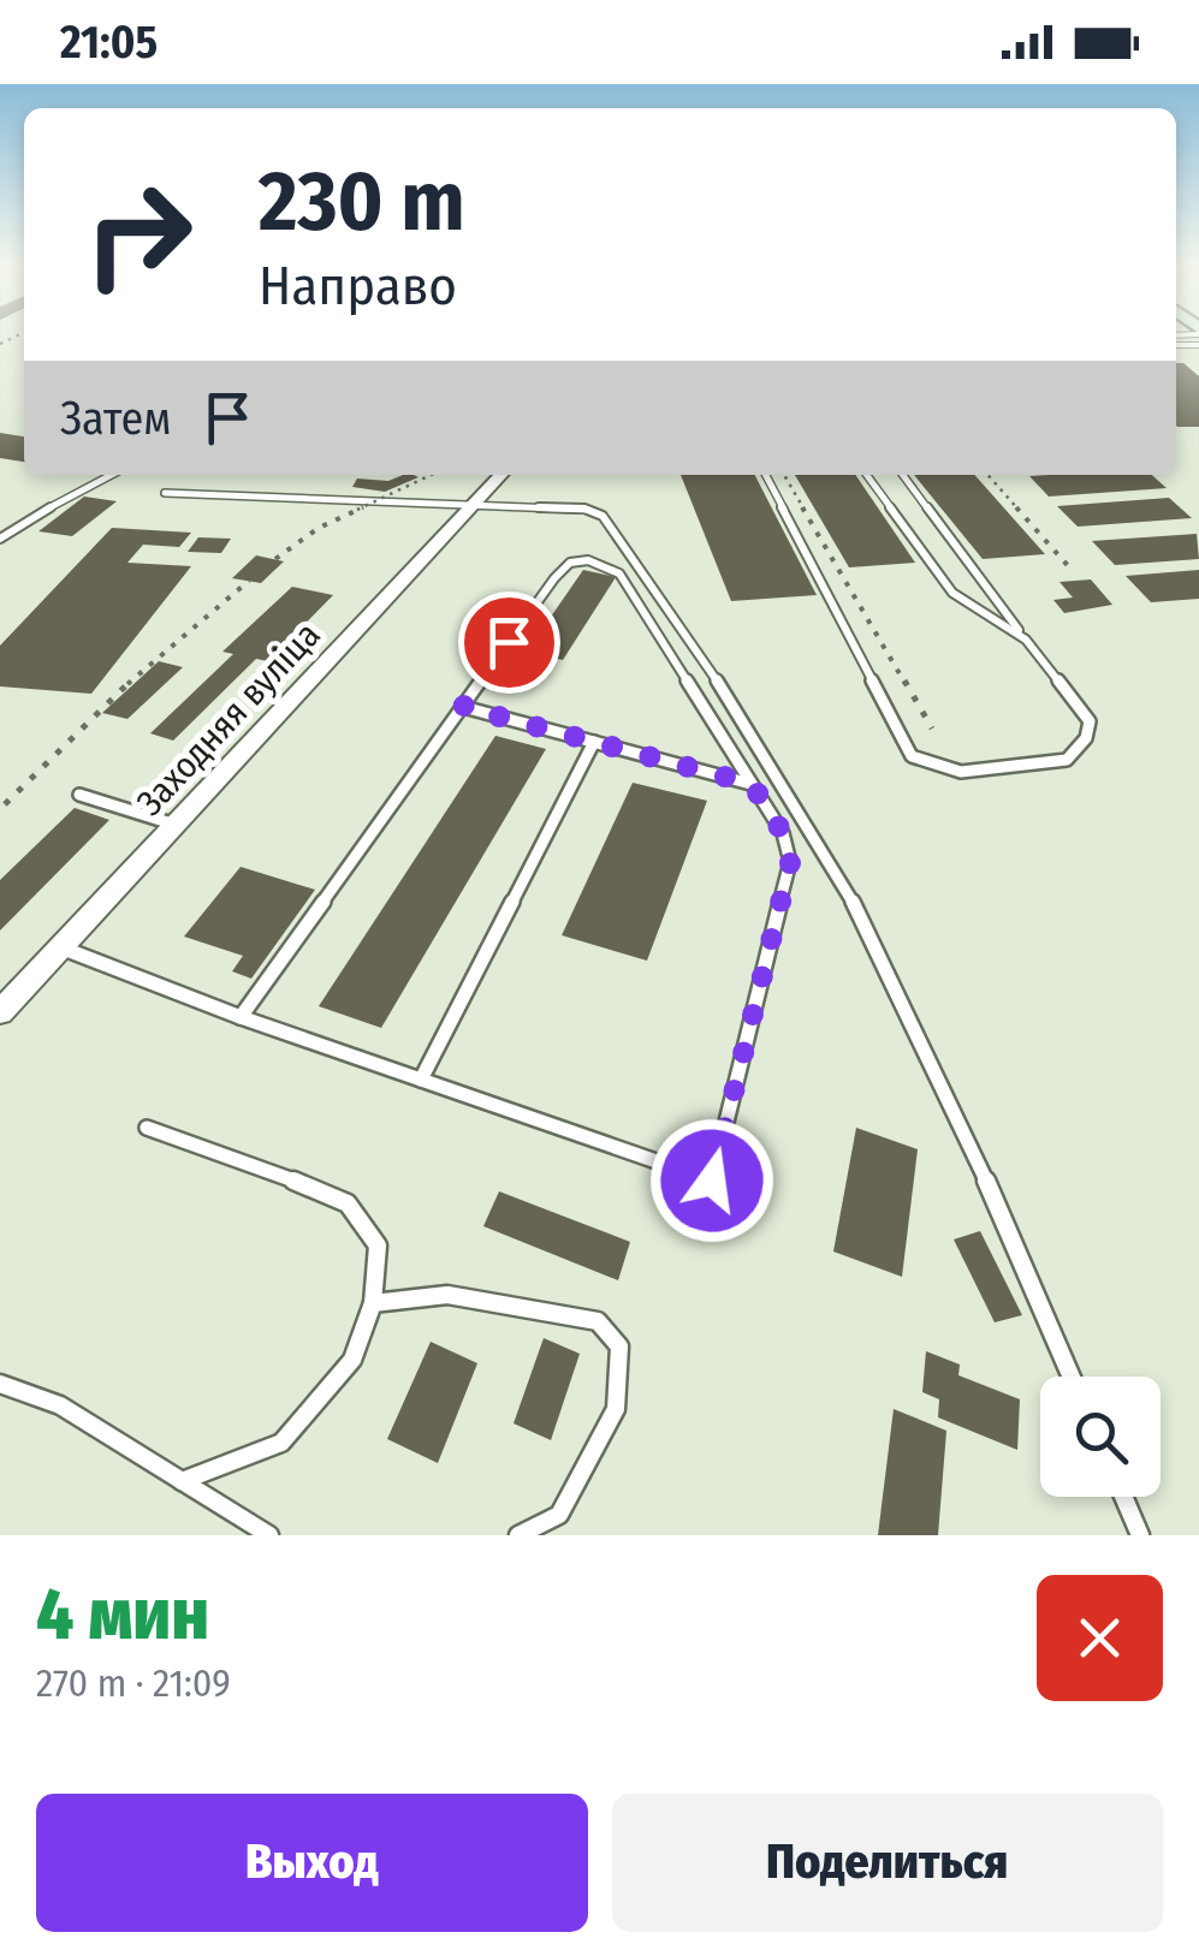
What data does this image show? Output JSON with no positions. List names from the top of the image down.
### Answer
{
  "streets": {
    "street": ["Заходняя вуліца"]
  },
  "page": {
    "status": "21:05",
    "turn": ["230 m", "Направо"],
    "then": "Затем",
    "heading": ["4 мин", "270 m · 21:09"],
    "buttons": ["Выход", "Поделиться"]
  }
}
